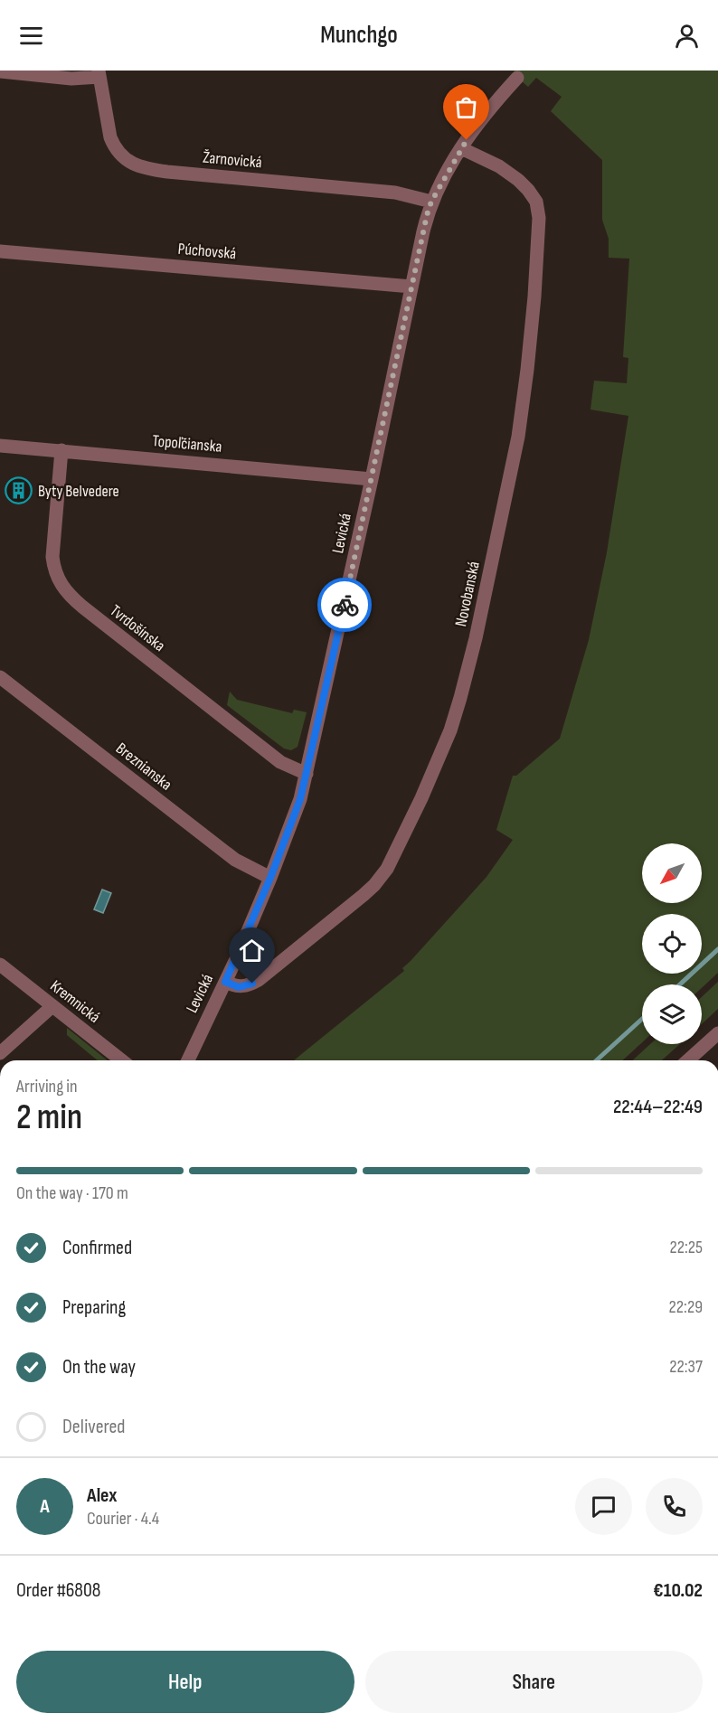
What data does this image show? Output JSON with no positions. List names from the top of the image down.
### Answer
{
  "streets": {
    "street": [
      "Žarnovická",
      "Púchovská",
      "Topoľčianska",
      "Levická",
      "Novobanská",
      "Tvrdošínska",
      "Breznianska",
      "Kremnická"
    ]
  },
  "crossings": [
    ["Žarnovická", "Levická"],
    ["Púchovská", "Levická"],
    ["Topoľčianska", "Levická"],
    ["Topoľčianska", "Tvrdošínska"],
    ["Levická", "Novobanská"],
    ["Levická", "Tvrdošínska"],
    ["Levická", "Breznianska"]
  ],
  "places": {
    "building": ["Byty Belvedere"]
  },
  "north": "bottom left",
  "page": {
    "header": "Munchgo",
    "heading": ["2 min", "Arriving in", "22:44–22:49"],
    "panel": [
      "Alex",
      "Courier · 4.4",
      "Order #6808",
      "€10.02"
    ],
    "bar": "On the way · 170 m",
    "list": [
      ["Confirmed", "22:25"],
      ["Preparing", "22:29"],
      ["On the way", "22:37"],
      "Delivered"
    ],
    "round": "A",
    "buttons": ["Help", "Share"]
  }
}
